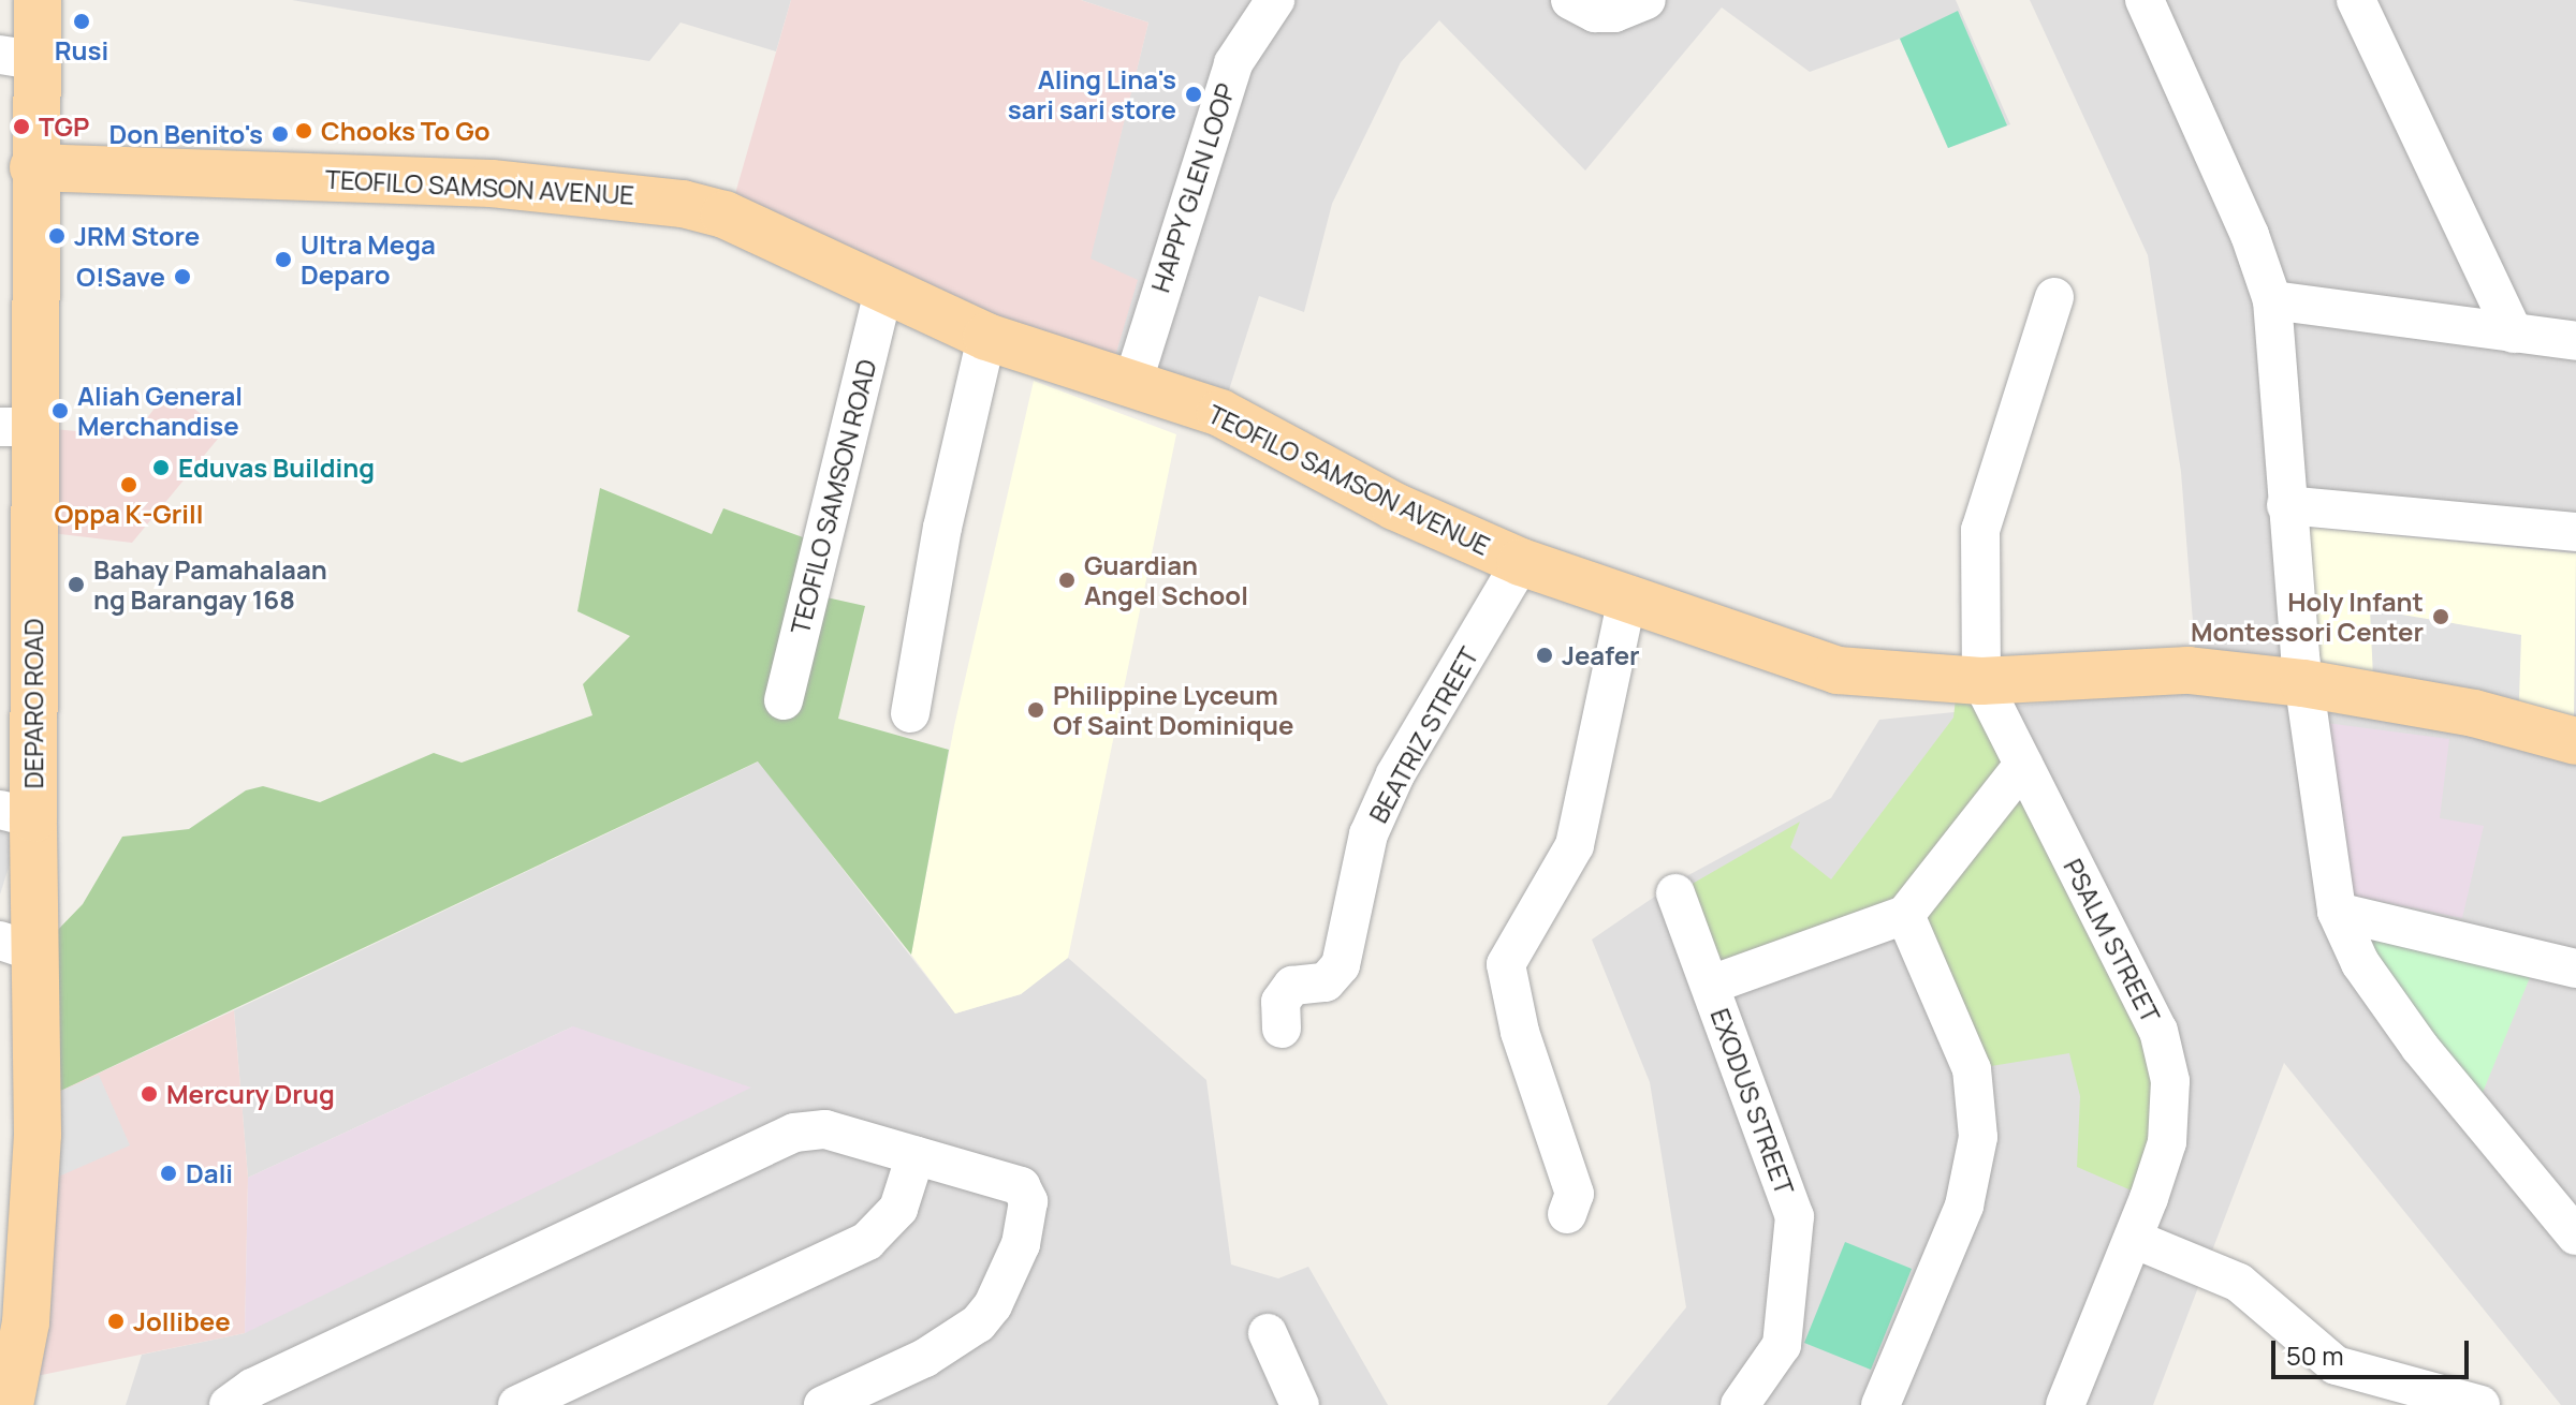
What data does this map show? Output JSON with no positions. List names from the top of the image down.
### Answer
{
  "streets": {
    "main road": ["TEOFILO SAMSON AVENUE", "DEPARO ROAD"],
    "street": [
      "HAPPY GLEN LOOP",
      "TEOFILO SAMSON ROAD",
      "BEATRIZ STREET",
      "PSALM STREET",
      "EXODUS STREET"
    ]
  },
  "crossings": [
    ["TEOFILO SAMSON AVENUE", "HAPPY GLEN LOOP"],
    ["TEOFILO SAMSON AVENUE", "TEOFILO SAMSON ROAD"],
    ["TEOFILO SAMSON AVENUE", "DEPARO ROAD"],
    ["TEOFILO SAMSON AVENUE", "BEATRIZ STREET"],
    ["TEOFILO SAMSON AVENUE", "PSALM STREET"]
  ],
  "places": [
    "Rusi",
    "Aling Lina's sari sari store",
    "TGP",
    "Chooks To Go",
    "Don Benito's",
    "JRM Store",
    "Ultra Mega Deparo",
    "O!Save",
    "Aliah General Merchandise",
    "Eduvas Building",
    "Oppa K-Grill",
    "Guardian Angel School",
    "Bahay Pamahalaan ng Barangay 168",
    "Holy Infant Montessori Center",
    "Jeafer",
    "Philippine Lyceum Of Saint Dominique",
    "Mercury Drug",
    "Dali",
    "Jollibee"
  ],
  "scale_bar": "50 m"
}
